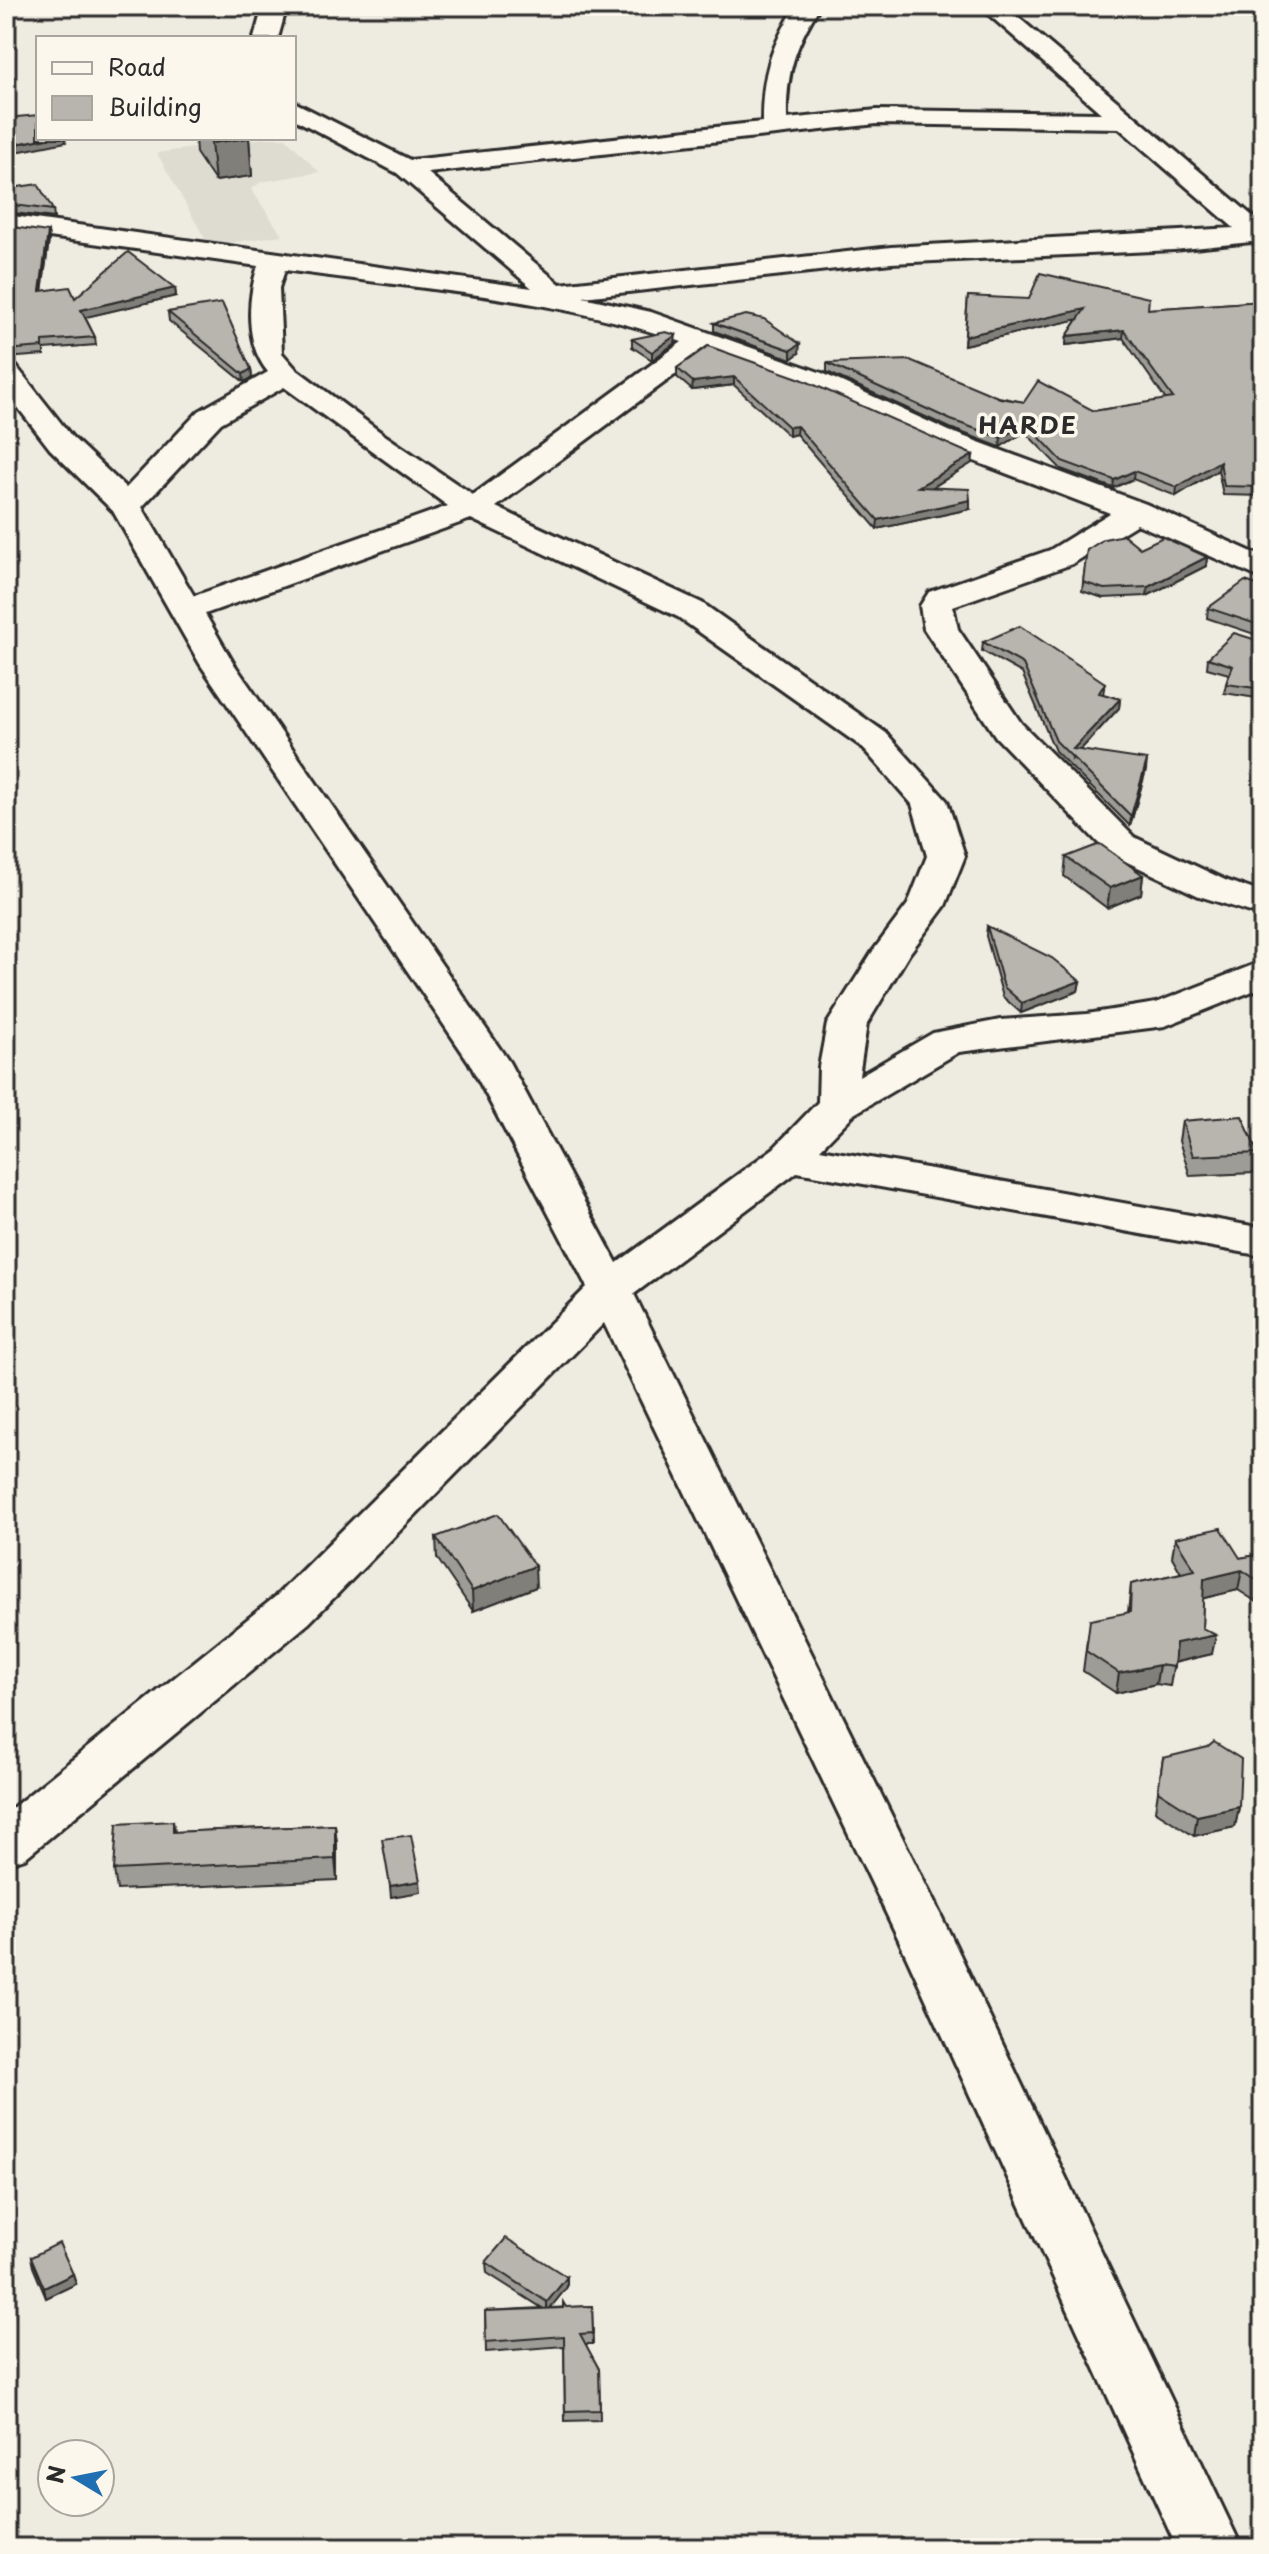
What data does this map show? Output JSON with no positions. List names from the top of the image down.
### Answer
{
  "districts": ["HARDE"],
  "legend": ["Road", "Building"],
  "north": "left"
}
